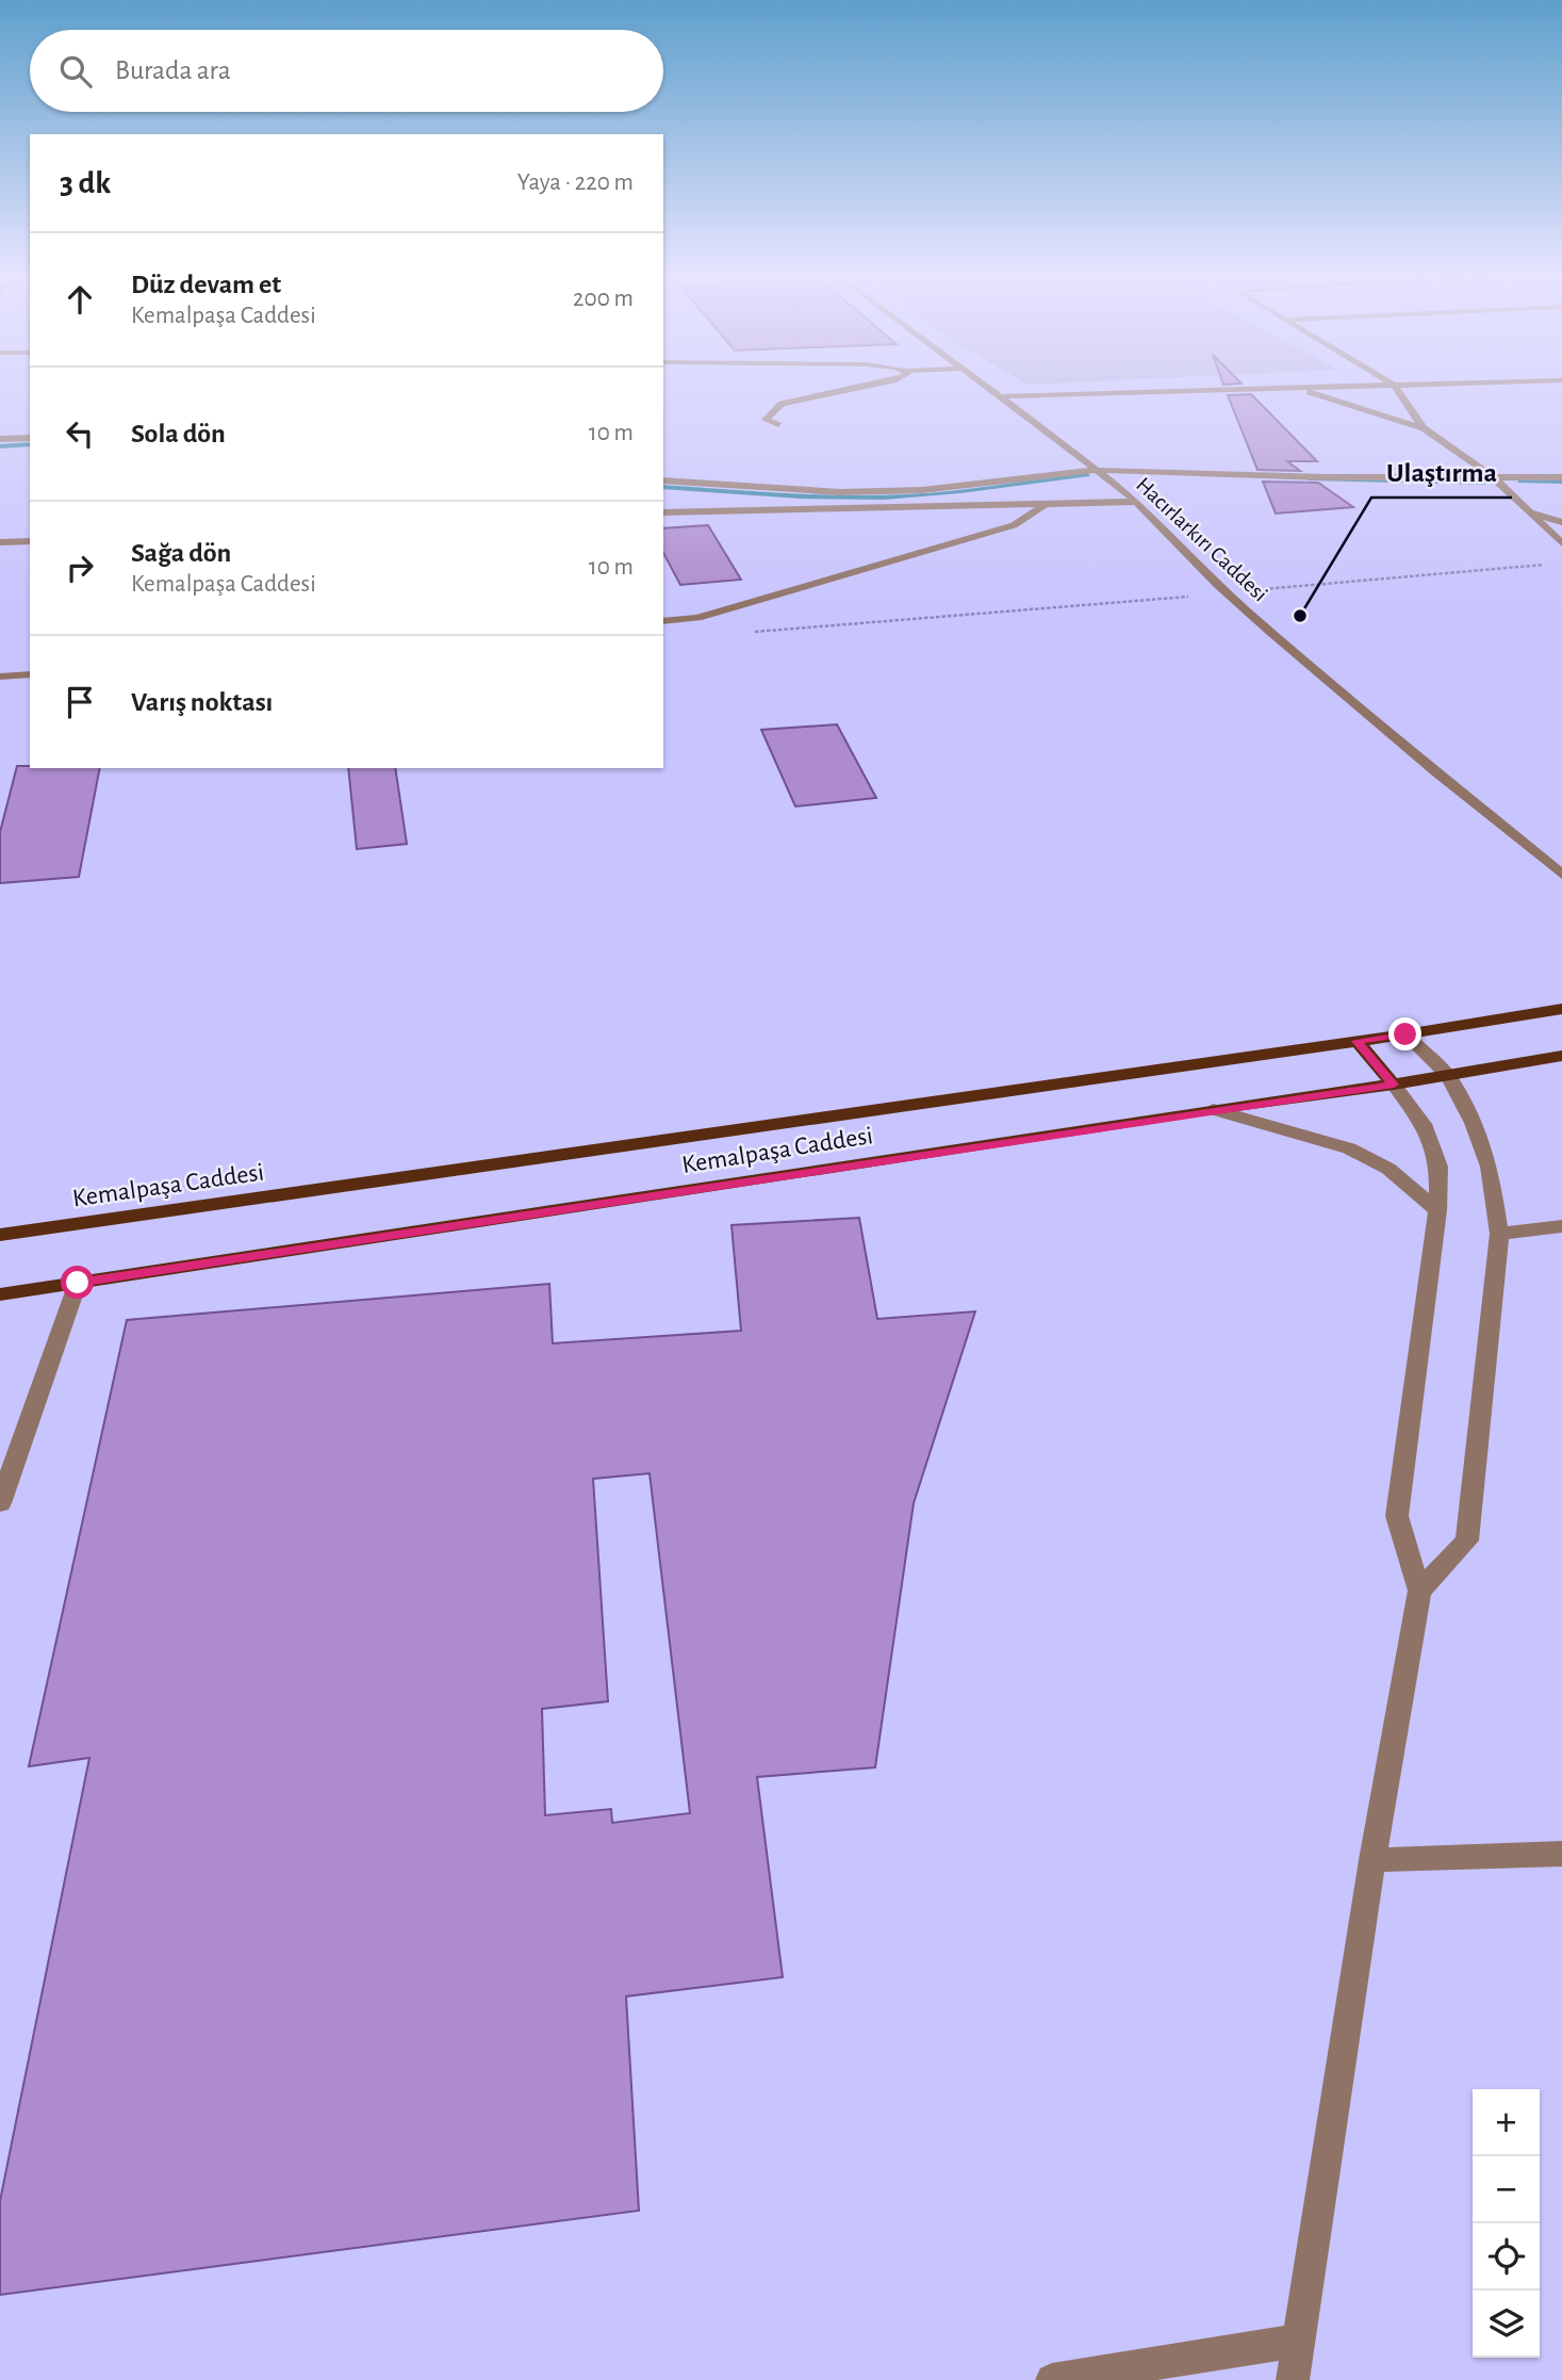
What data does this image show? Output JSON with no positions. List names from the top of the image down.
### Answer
{
  "streets": {
    "main road": ["Kemalpaşa Caddesi"],
    "street": ["Hacırlarkırı Caddesi"]
  },
  "places": ["Ulaştırma"],
  "page": {
    "search": "Burada ara",
    "heading": ["3 dk", "Yaya · 220 m"],
    "list": [
      ["Düz devam et", "Kemalpaşa Caddesi", "200 m"],
      ["Sola dön", "10 m"],
      ["Sağa dön", "Kemalpaşa Caddesi", "10 m"],
      "Varış noktası"
    ],
    "map_buttons": ["+", "−"]
  }
}
